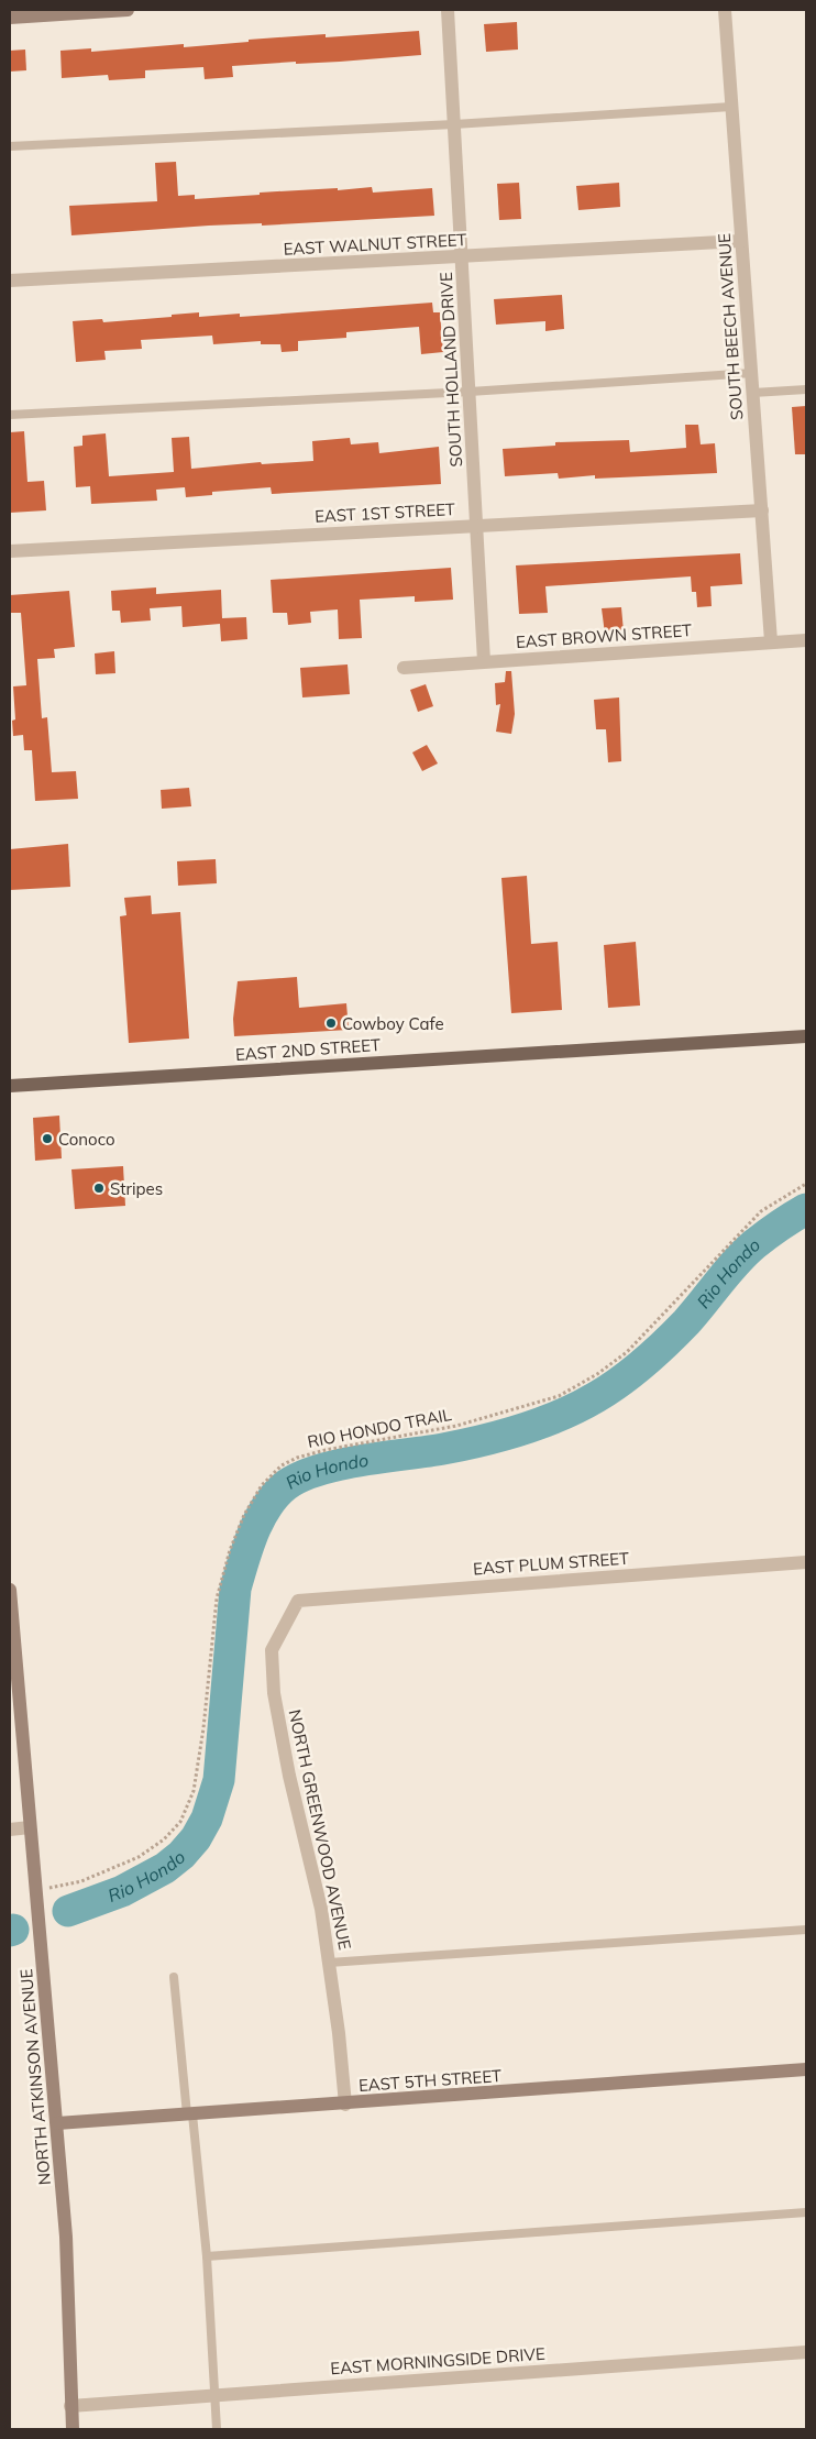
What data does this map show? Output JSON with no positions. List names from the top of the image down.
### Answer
{
  "streets": {
    "main road": ["EAST 2ND STREET"],
    "street": [
      "EAST WALNUT STREET",
      "SOUTH BEECH AVENUE",
      "SOUTH HOLLAND DRIVE",
      "EAST 1ST STREET",
      "EAST BROWN STREET",
      "EAST PLUM STREET",
      "NORTH GREENWOOD AVENUE",
      "NORTH ATKINSON AVENUE",
      "EAST 5TH STREET",
      "EAST MORNINGSIDE DRIVE"
    ],
    "path": ["RIO HONDO TRAIL"]
  },
  "crossings": [
    ["EAST WALNUT STREET", "SOUTH BEECH AVENUE"],
    ["EAST WALNUT STREET", "SOUTH HOLLAND DRIVE"],
    ["SOUTH BEECH AVENUE", "EAST 1ST STREET"],
    ["SOUTH BEECH AVENUE", "EAST BROWN STREET"],
    ["SOUTH HOLLAND DRIVE", "EAST 1ST STREET"],
    ["SOUTH HOLLAND DRIVE", "EAST BROWN STREET"],
    ["RIO HONDO TRAIL", "NORTH ATKINSON AVENUE"],
    ["EAST PLUM STREET", "NORTH GREENWOOD AVENUE"],
    ["NORTH GREENWOOD AVENUE", "EAST 5TH STREET"],
    ["NORTH ATKINSON AVENUE", "EAST 5TH STREET"],
    ["NORTH ATKINSON AVENUE", "EAST MORNINGSIDE DRIVE"]
  ],
  "water": ["Rio Hondo"],
  "places": ["Cowboy Cafe", "Conoco", "Stripes"]
}
